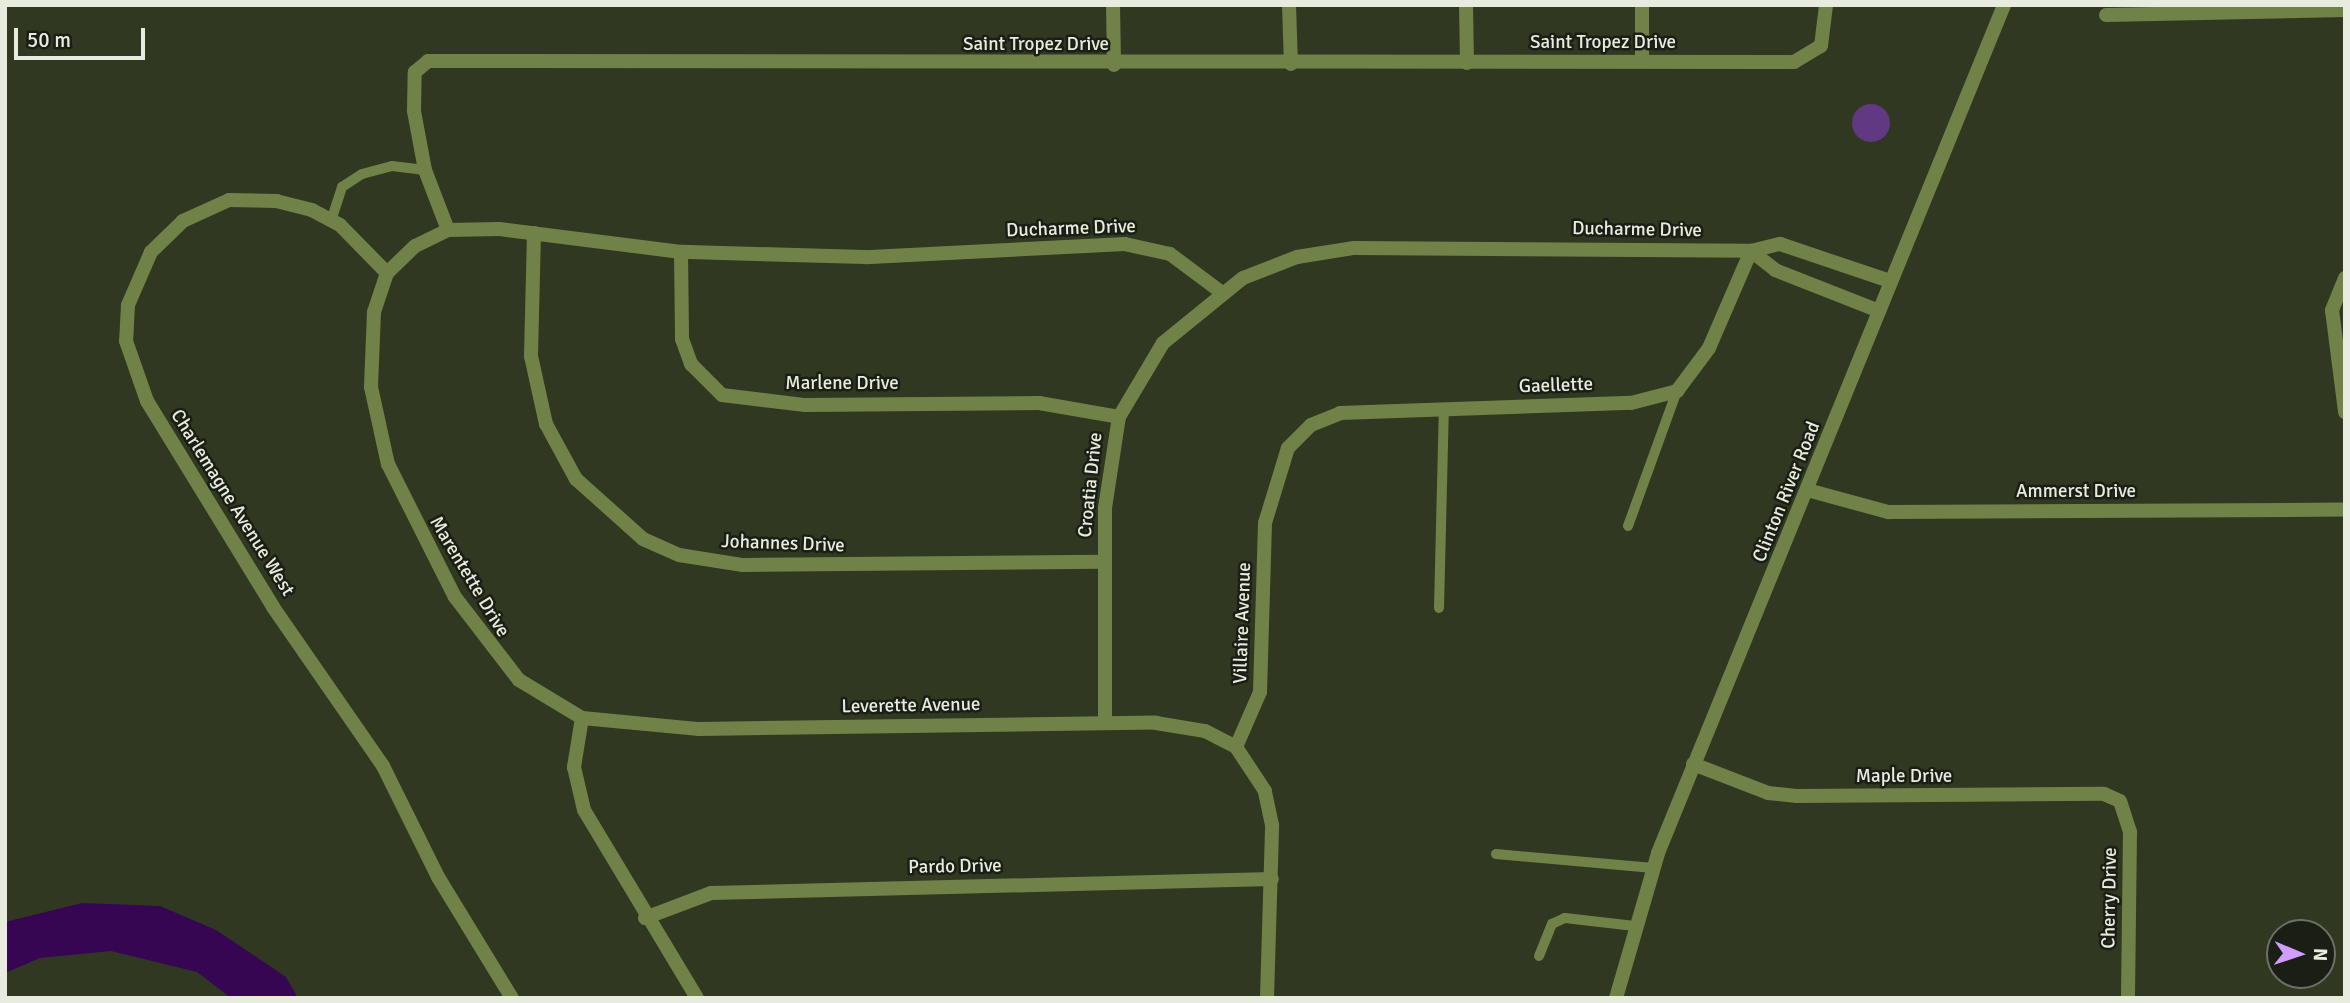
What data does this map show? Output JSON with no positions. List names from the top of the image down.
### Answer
{
  "streets": {
    "street": [
      "Saint Tropez Drive",
      "Ducharme Drive",
      "Marlene Drive",
      "Gaellette",
      "Croatia Drive",
      "Clinton River Road",
      "Ammerst Drive",
      "Charlemagne Avenue West",
      "Johannes Drive",
      "Marentette Drive",
      "Villaire Avenue",
      "Leverette Avenue",
      "Maple Drive",
      "Pardo Drive",
      "Cherry Drive"
    ]
  },
  "crossings": [
    ["Saint Tropez Drive", "Ducharme Drive"],
    ["Ducharme Drive", "Marlene Drive"],
    ["Ducharme Drive", "Croatia Drive"],
    ["Ducharme Drive", "Clinton River Road"],
    ["Ducharme Drive", "Charlemagne Avenue West"],
    ["Ducharme Drive", "Johannes Drive"],
    ["Ducharme Drive", "Marentette Drive"],
    ["Marlene Drive", "Croatia Drive"],
    ["Gaellette", "Villaire Avenue"],
    ["Croatia Drive", "Johannes Drive"],
    ["Croatia Drive", "Leverette Avenue"],
    ["Clinton River Road", "Ammerst Drive"],
    ["Clinton River Road", "Maple Drive"],
    ["Charlemagne Avenue West", "Marentette Drive"],
    ["Marentette Drive", "Leverette Avenue"],
    ["Villaire Avenue", "Leverette Avenue"],
    ["Maple Drive", "Cherry Drive"]
  ],
  "scale_bar": "50 m",
  "north": "right"
}
